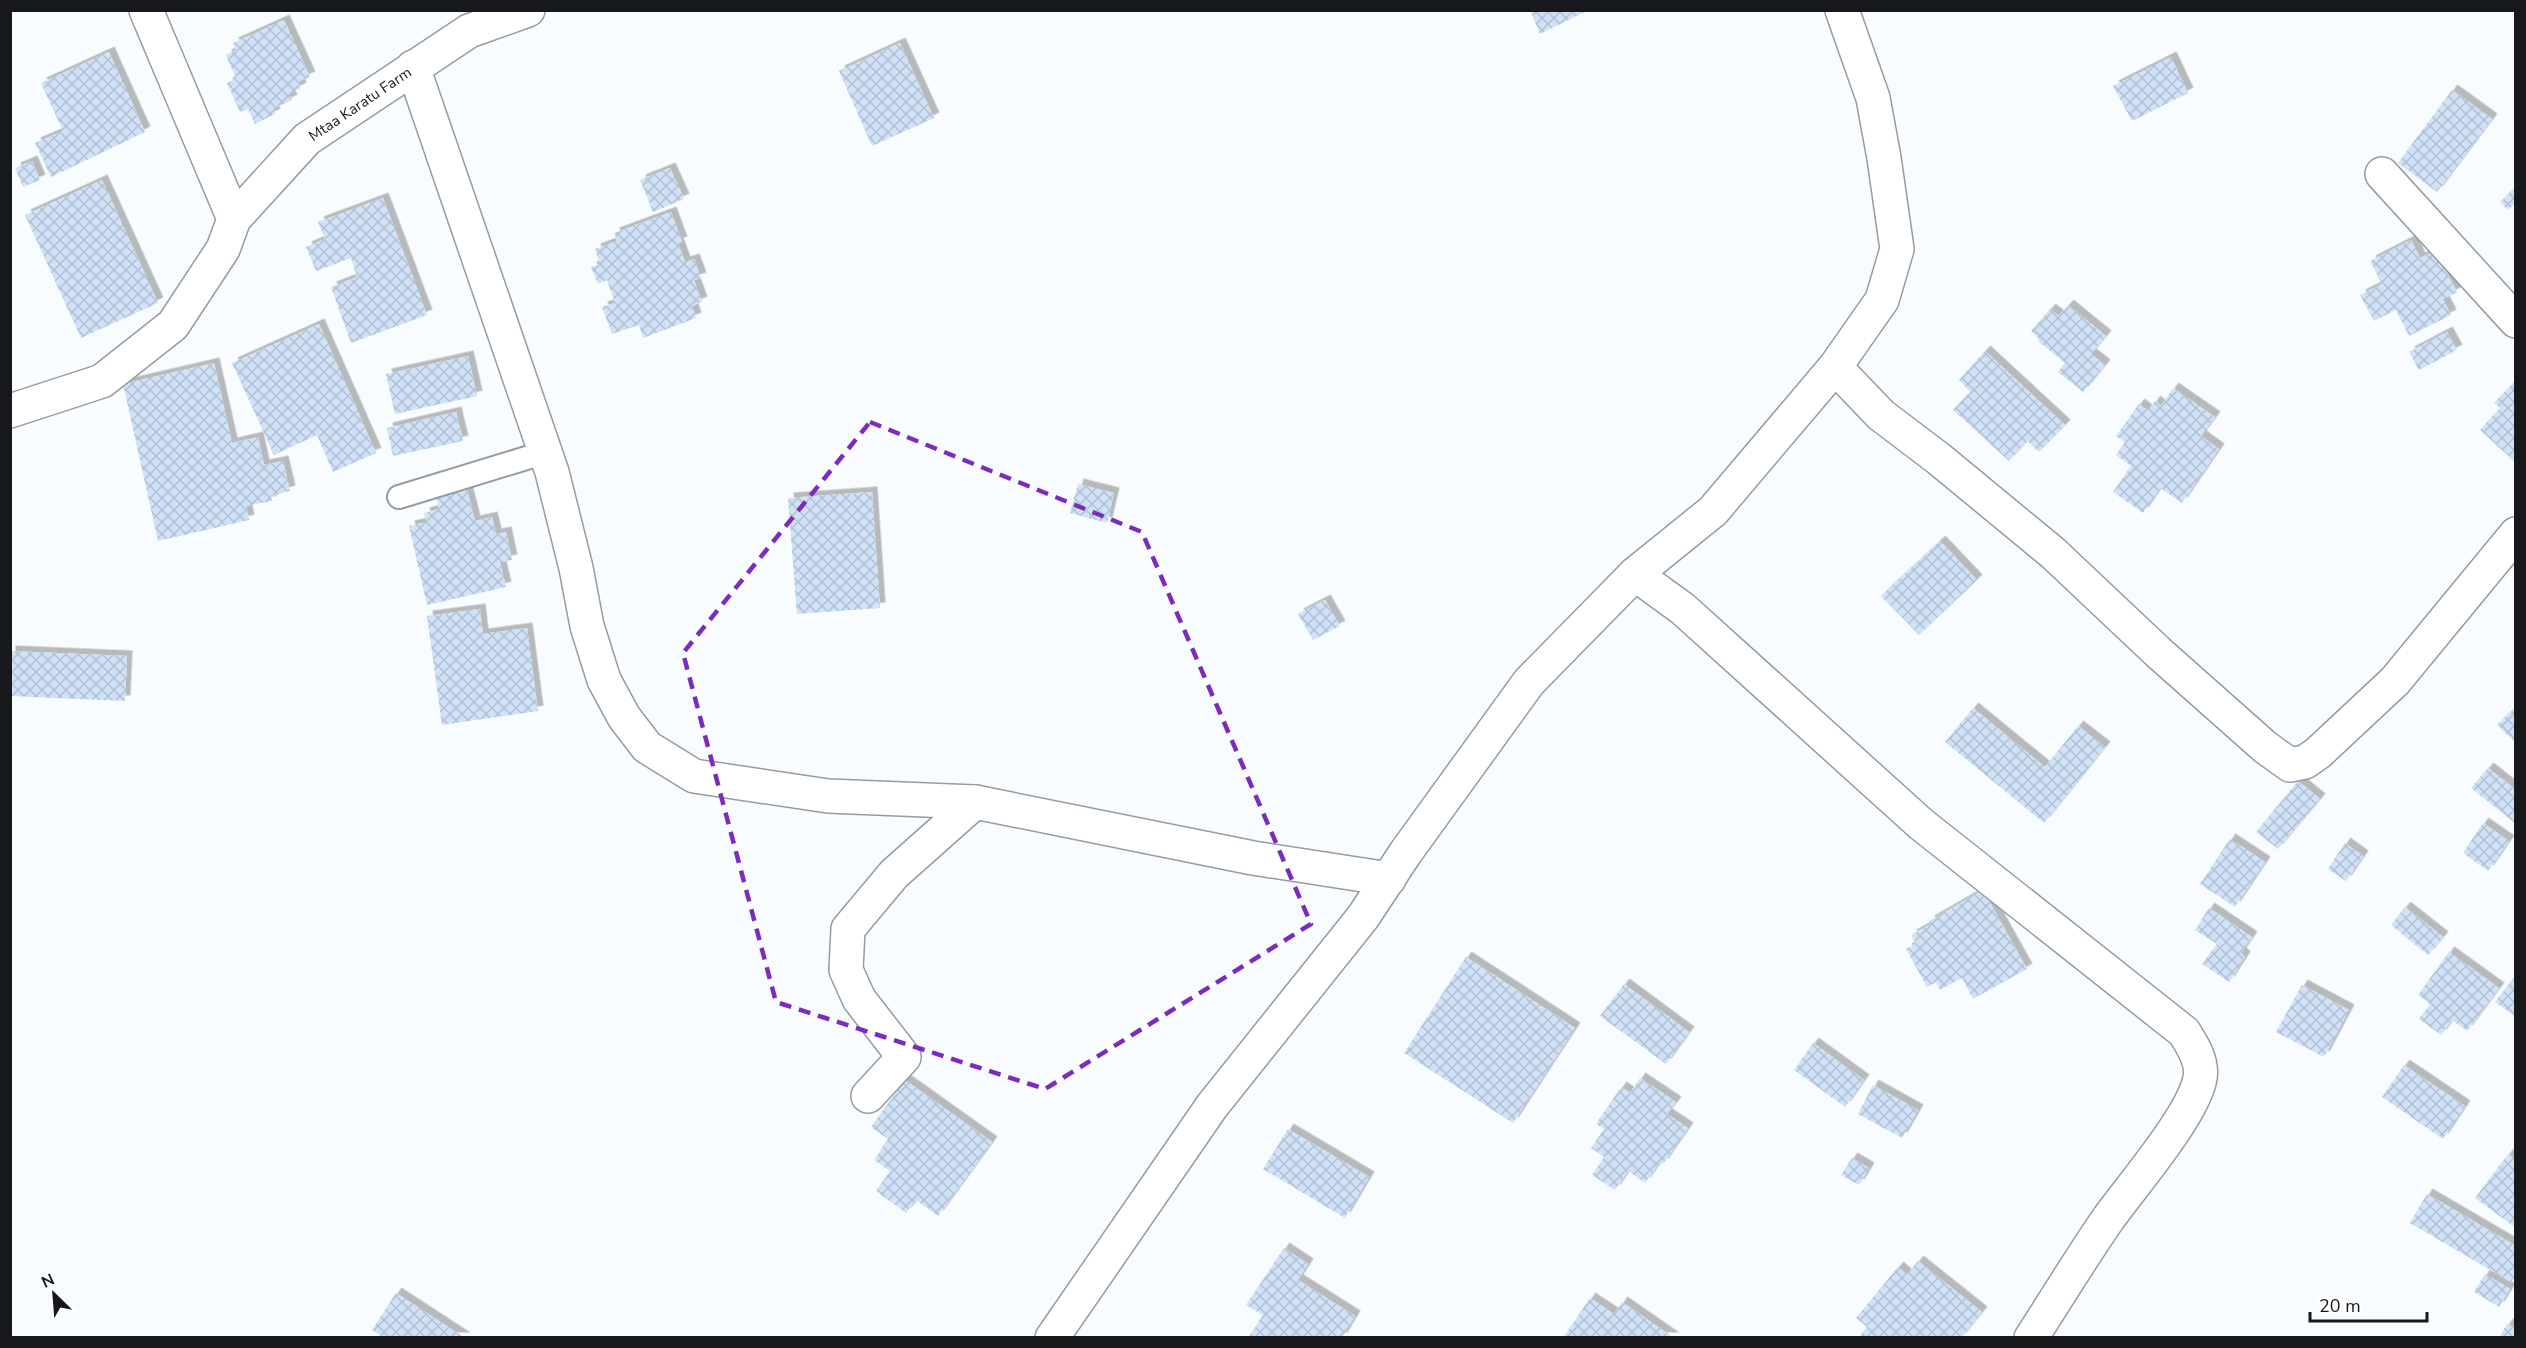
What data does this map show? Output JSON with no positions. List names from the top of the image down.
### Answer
{
  "streets": {
    "street": ["Mtaa Karatu Farm"]
  },
  "scale_bar": "20 m",
  "north": "top left"
}
